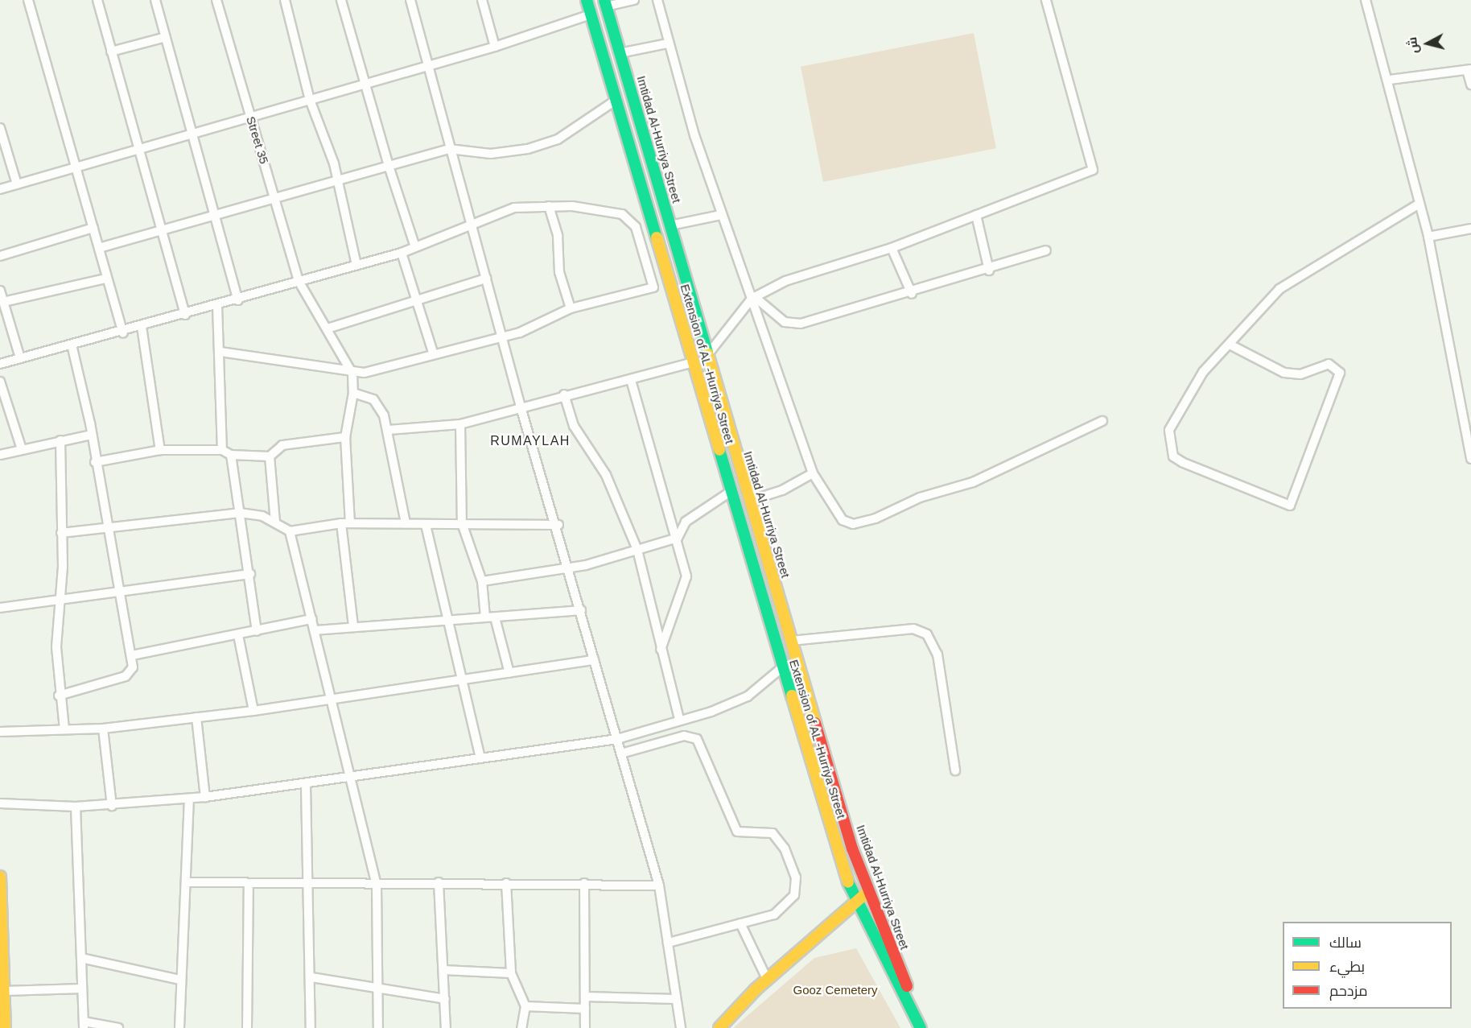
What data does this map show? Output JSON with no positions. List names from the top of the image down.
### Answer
{
  "streets": {
    "main road": ["Imtidad Al-Hurriya Street", "Extension of AL -Hurriya Street"],
    "street": ["Street 35"]
  },
  "districts": ["RUMAYLAH"],
  "parks": ["Gooz Cemetery"],
  "legend": ["سالك", "بطيء", "مزدحم"],
  "north": "left"
}
